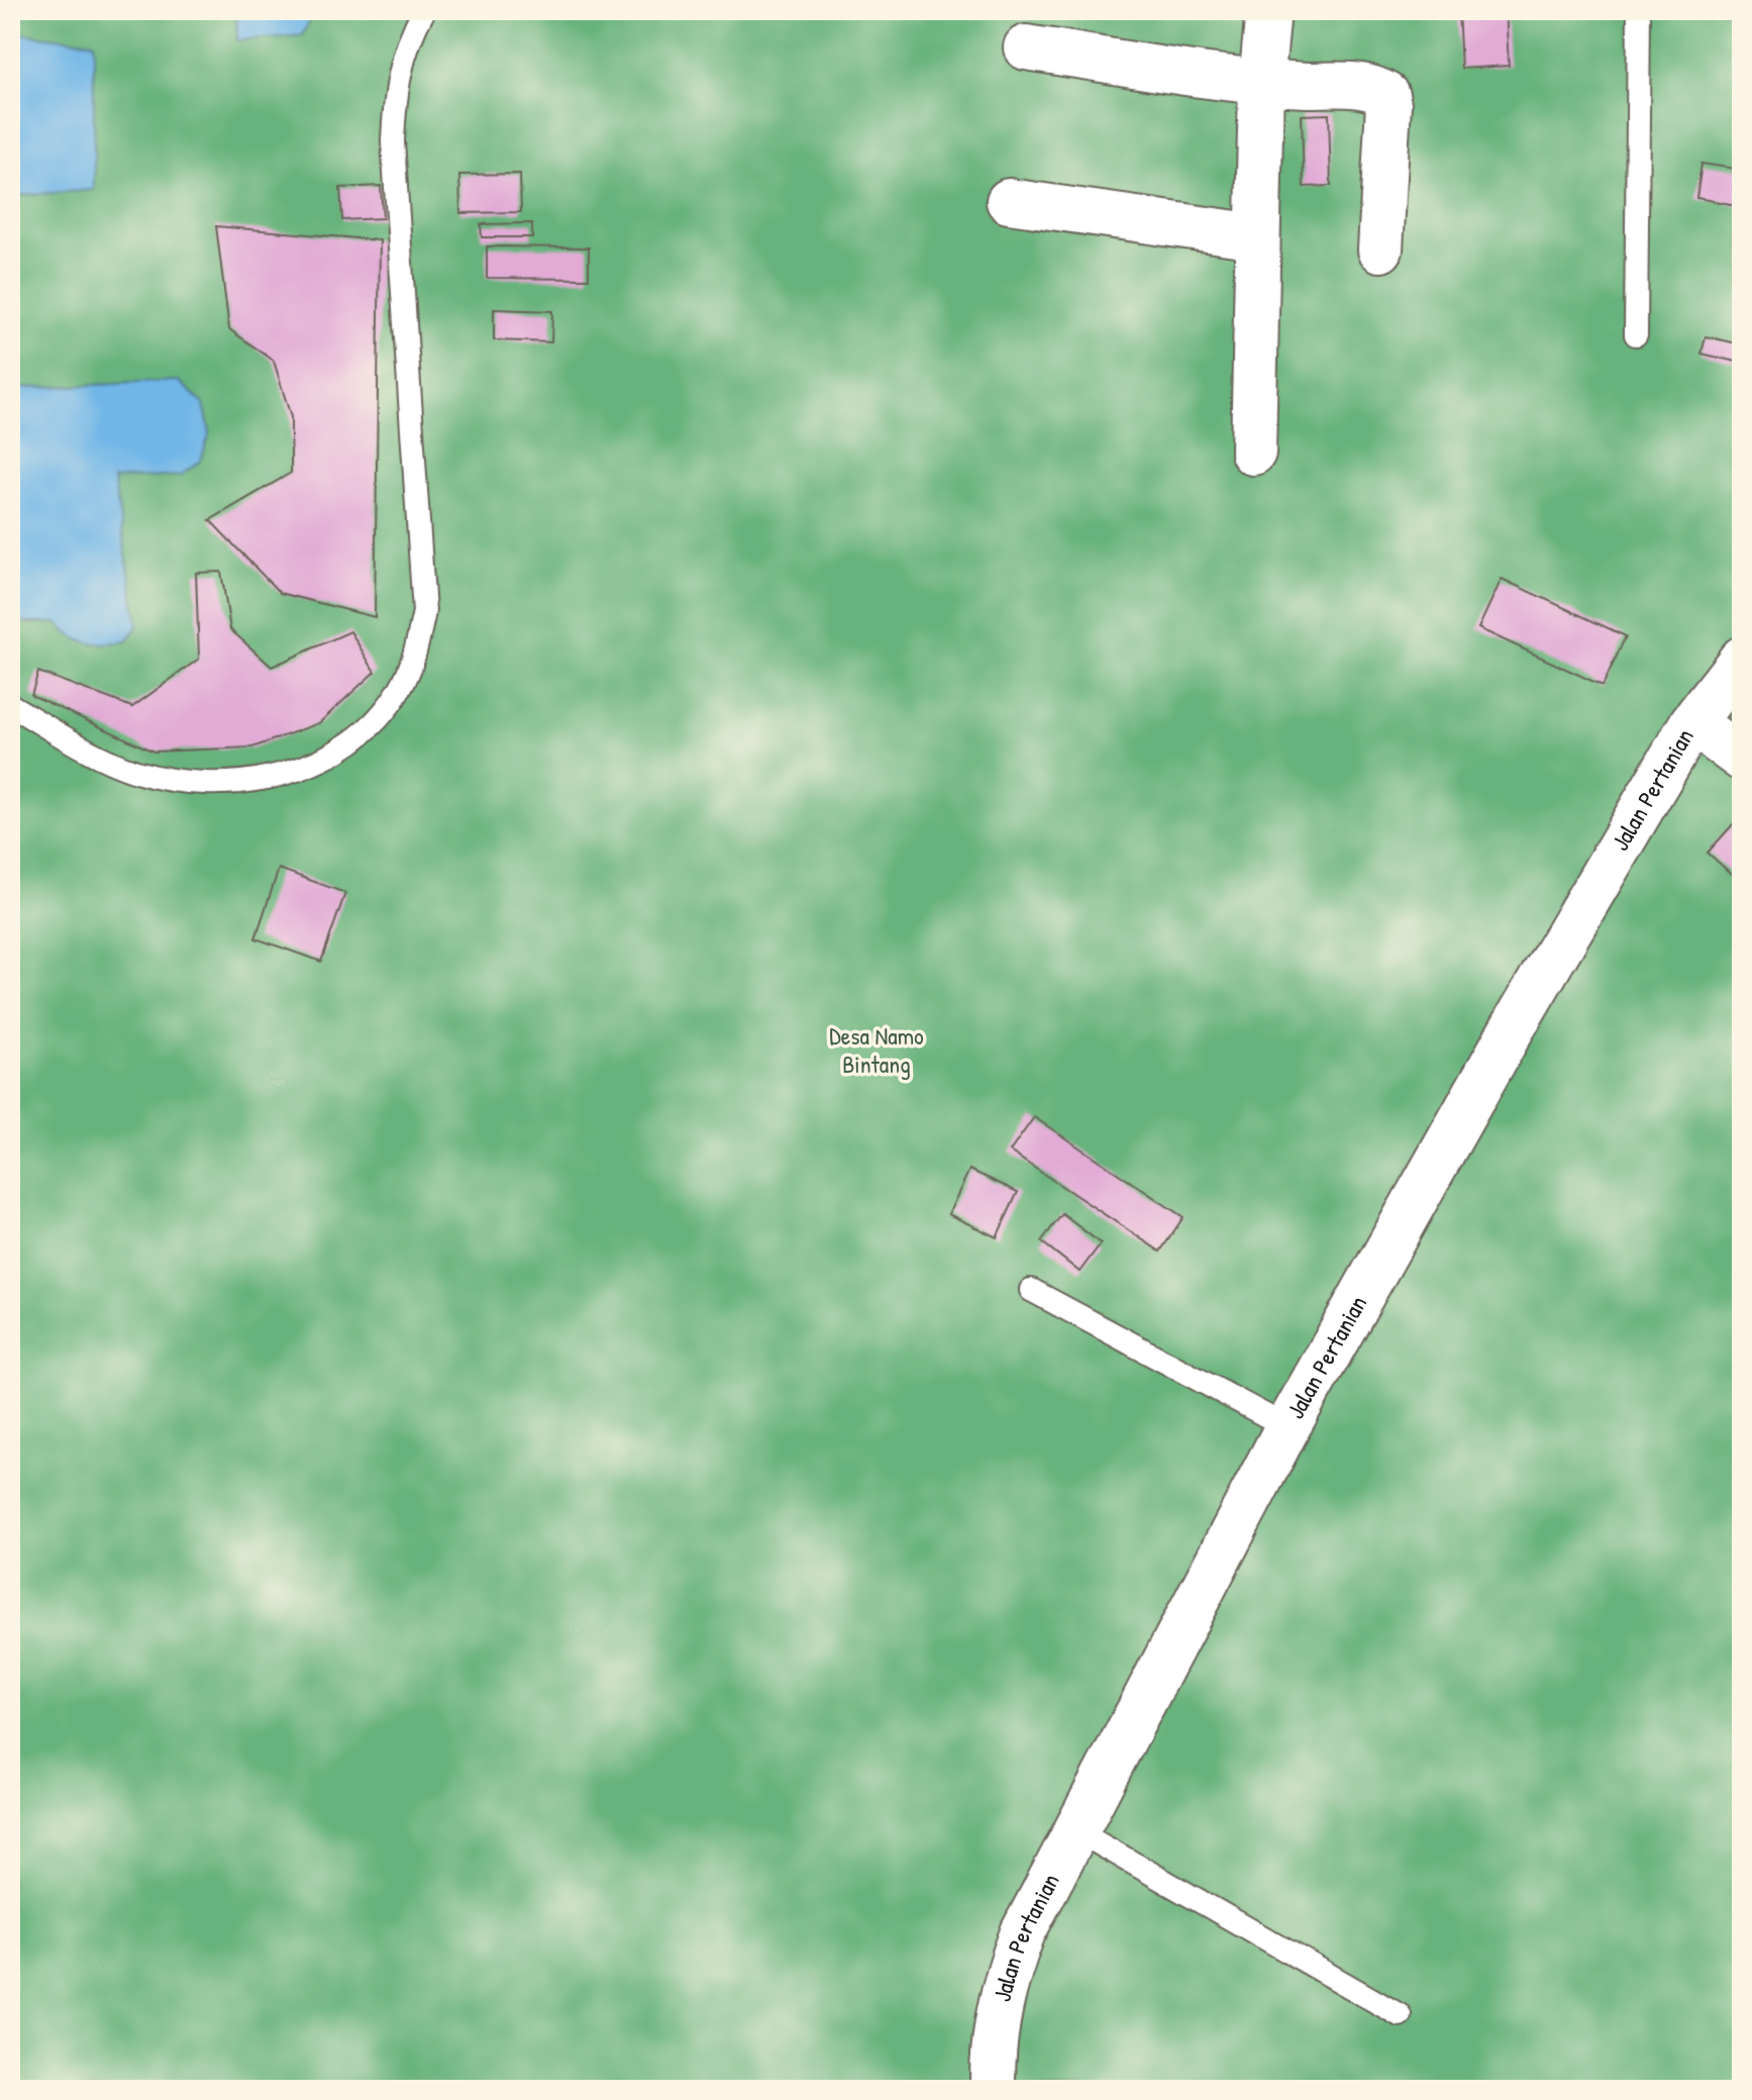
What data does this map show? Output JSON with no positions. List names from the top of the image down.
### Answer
{
  "streets": {
    "street": ["Jalan Pertanian"]
  },
  "parks": ["Desa Namo Bintang"]
}
